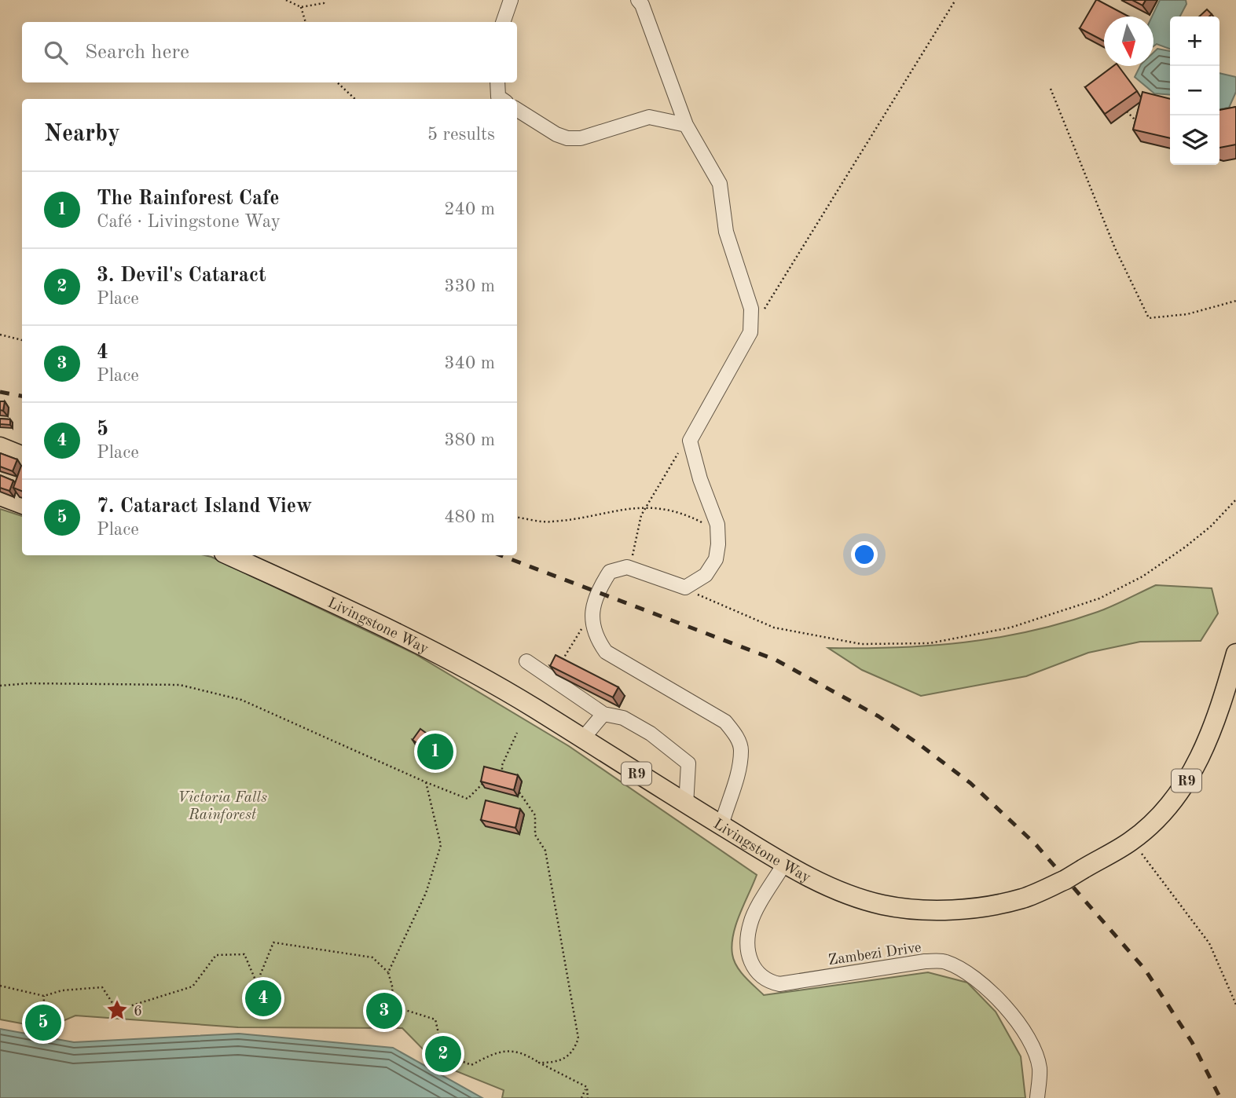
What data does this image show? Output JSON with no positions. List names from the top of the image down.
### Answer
{
  "streets": {
    "highway": ["Livingstone Way", "R9"],
    "street": ["Zambezi Drive"]
  },
  "crossings": [
    ["Livingstone Way", "Zambezi Drive"]
  ],
  "parks": ["Victoria Falls Rainforest"],
  "places": {
    "place": ["6"]
  },
  "north": "bottom",
  "page": {
    "map_buttons": ["+", "−"],
    "search": "Search here",
    "heading": ["Nearby", "5 results"],
    "list": [
      {
        "mark": "1",
        "name": "The Rainforest Cafe",
        "note": "Café · Livingstone Way",
        "value": "240 m"
      },
      {
        "mark": "2",
        "name": "3. Devil's Cataract",
        "note": "Place",
        "value": "330 m"
      },
      {
        "mark": "3",
        "name": "4",
        "note": "Place",
        "value": "340 m"
      },
      {
        "mark": "4",
        "name": "5",
        "note": "Place",
        "value": "380 m"
      },
      {
        "mark": "5",
        "name": "7. Cataract Island View",
        "note": "Place",
        "value": "480 m"
      }
    ],
    "pins": [
      "1",
      "4",
      "3",
      "5",
      "2"
    ]
  }
}
